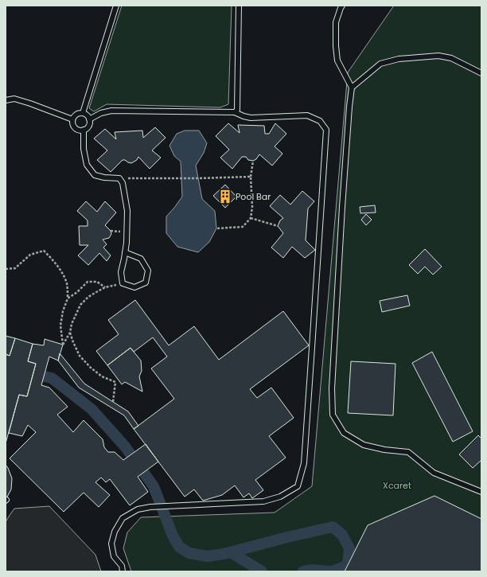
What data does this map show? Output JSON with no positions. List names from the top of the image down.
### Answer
{
  "parks": ["Xcaret"],
  "places": {
    "building": ["Pool Bar"]
  }
}
